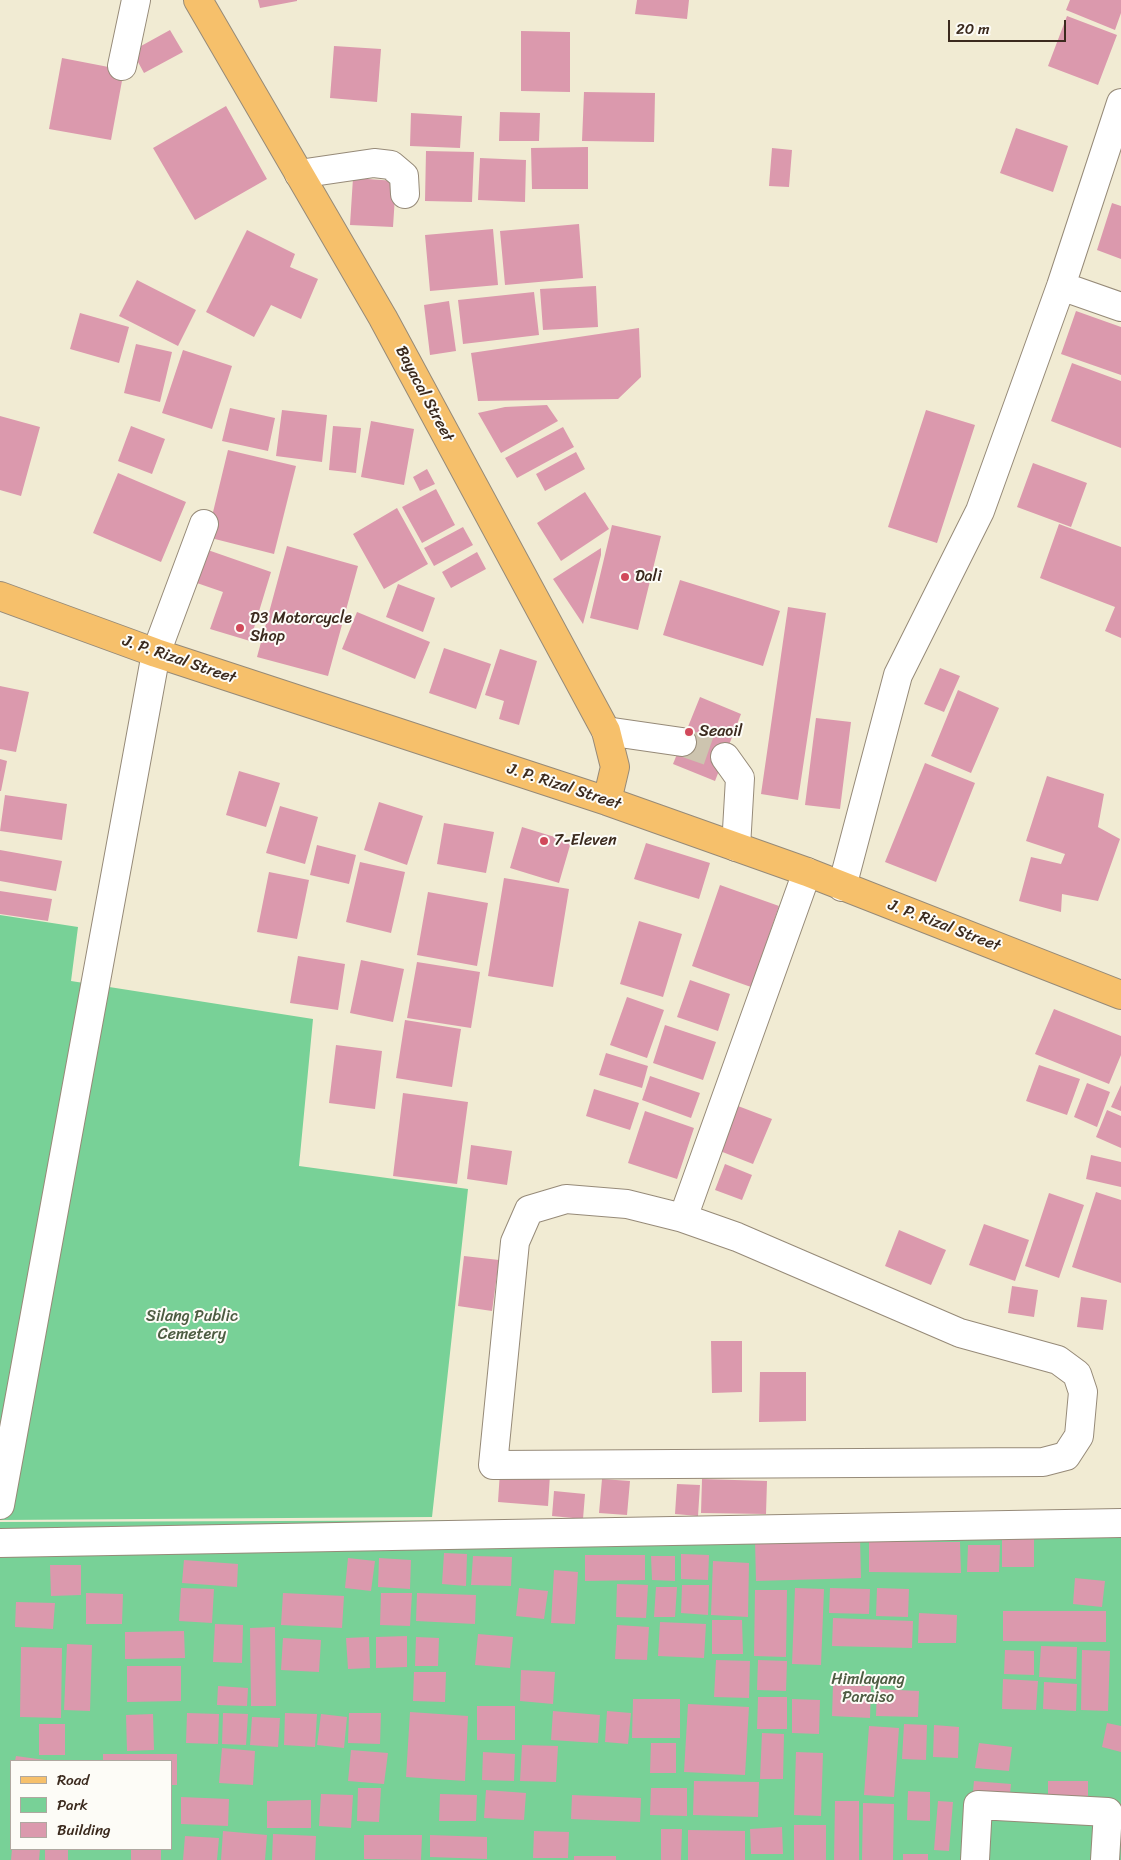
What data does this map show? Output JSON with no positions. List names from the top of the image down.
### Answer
{
  "streets": {
    "main road": ["Bayacal Street", "J. P. Rizal Street"]
  },
  "crossings": [
    ["Bayacal Street", "J. P. Rizal Street"]
  ],
  "parks": ["Silang Public Cemetery", "Himlayang Paraiso"],
  "places": [
    "Dali",
    "D3 Motorcycle Shop",
    "Seaoil",
    "7-Eleven"
  ],
  "legend": ["Road", "Park", "Building"],
  "scale_bar": "20 m"
}
